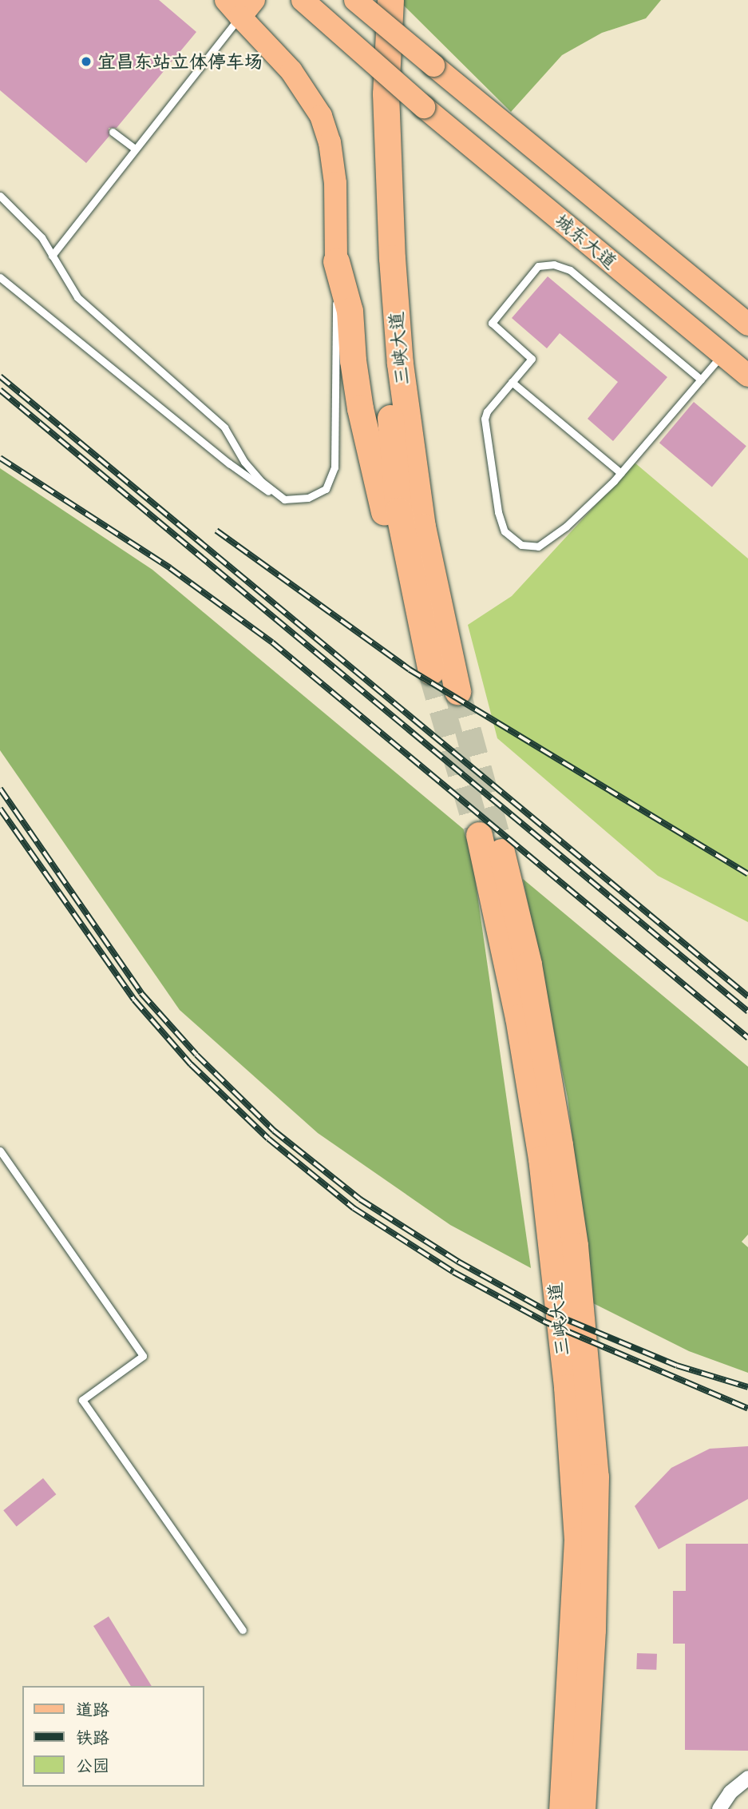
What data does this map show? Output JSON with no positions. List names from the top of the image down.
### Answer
{
  "streets": {
    "highway": ["三峡大道"],
    "main road": ["城东大道"]
  },
  "places": ["宜昌东站立体停车场"],
  "legend": ["道路", "铁路", "公园"]
}
